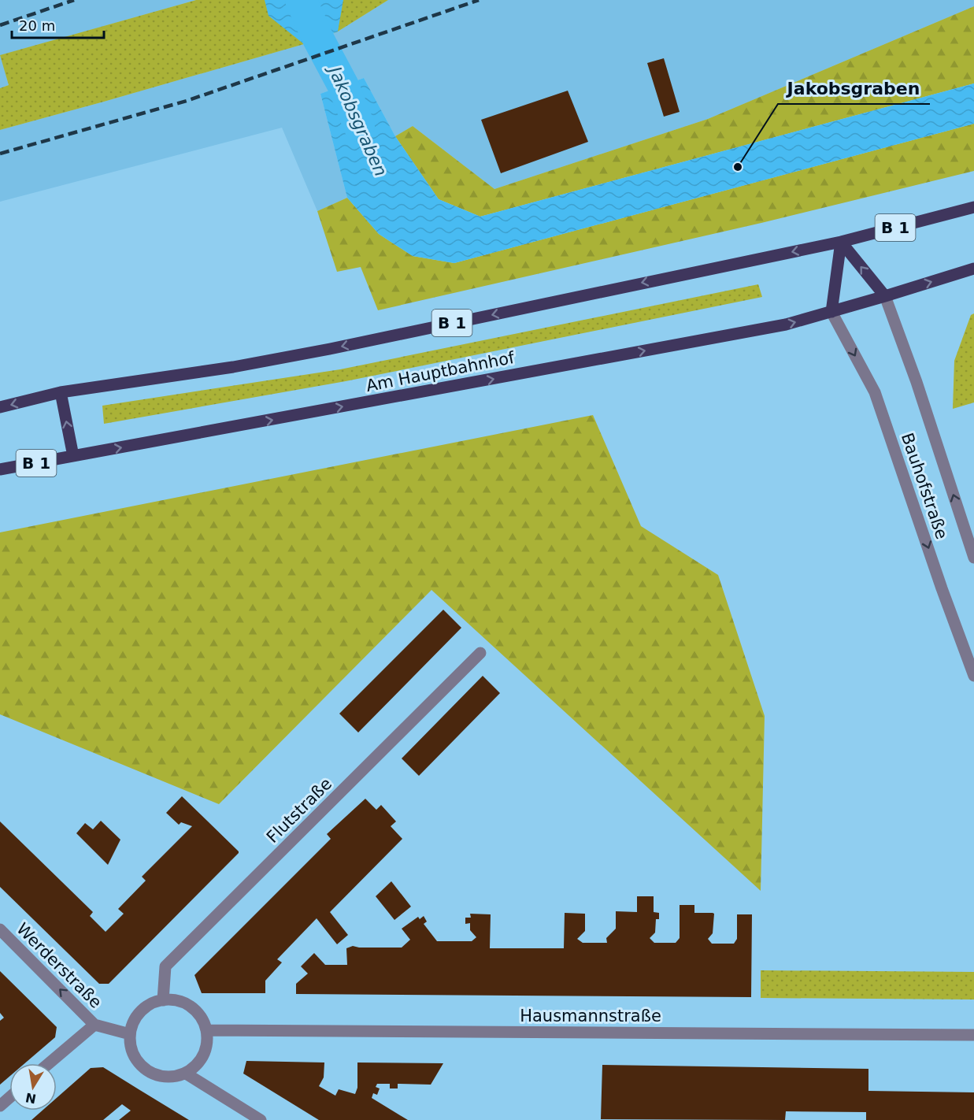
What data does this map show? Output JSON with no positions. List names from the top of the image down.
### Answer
{
  "streets": {
    "main road": ["B 1", "Am Hauptbahnhof"],
    "street": [
      "Bauhofstraße",
      "Flutstraße",
      "Werderstraße",
      "Hausmannstraße"
    ]
  },
  "crossings": [
    ["B 1", "Am Hauptbahnhof"],
    ["B 1", "Bauhofstraße"],
    ["Am Hauptbahnhof", "Bauhofstraße"],
    ["Flutstraße", "Hausmannstraße"]
  ],
  "one_way": ["Werderstraße"],
  "water": ["Jakobsgraben"],
  "places": ["Jakobsgraben"],
  "scale_bar": "20 m",
  "north": "bottom"
}
